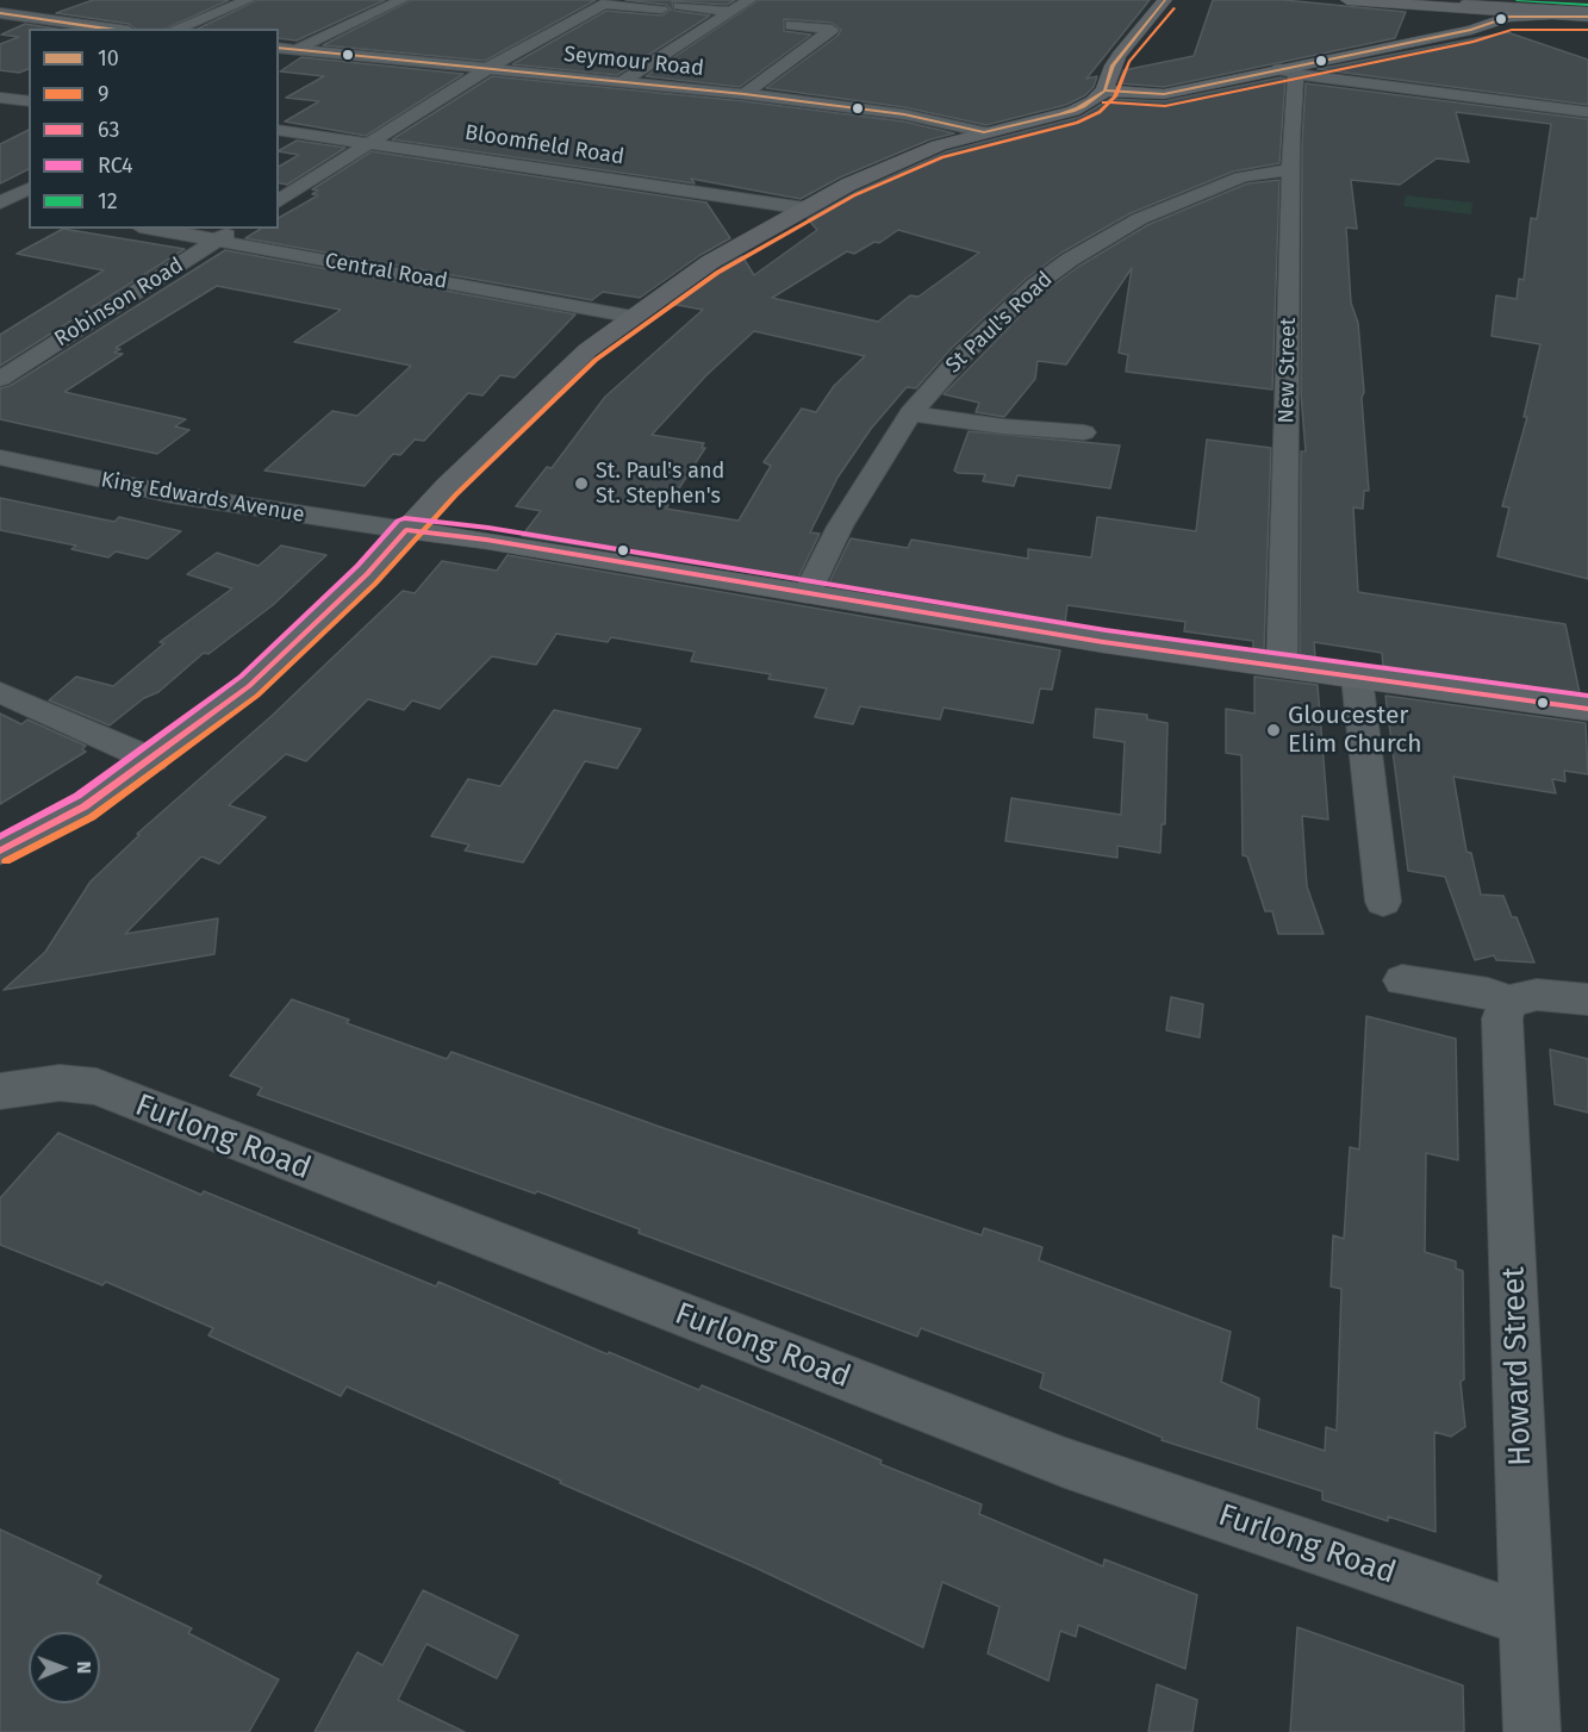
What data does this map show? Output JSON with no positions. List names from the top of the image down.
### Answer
{
  "streets": {
    "street": [
      "Seymour Road",
      "Bloomfield Road",
      "Central Road",
      "Robinson Road",
      "St Paul's Road",
      "New Street",
      "King Edwards Avenue",
      "Furlong Road",
      "Howard Street"
    ]
  },
  "crossings": [
    ["Central Road", "Robinson Road"],
    ["St Paul's Road", "New Street"],
    ["Furlong Road", "Howard Street"]
  ],
  "places": ["St. Paul's and St. Stephen's", "Gloucester Elim Church"],
  "lines": [
    "transit line 10",
    "transit line 12",
    "transit line 9",
    "transit line RC4",
    "transit line 63"
  ],
  "legend": [
    "10",
    "9",
    "63",
    "RC4",
    "12"
  ],
  "north": "right"
}
